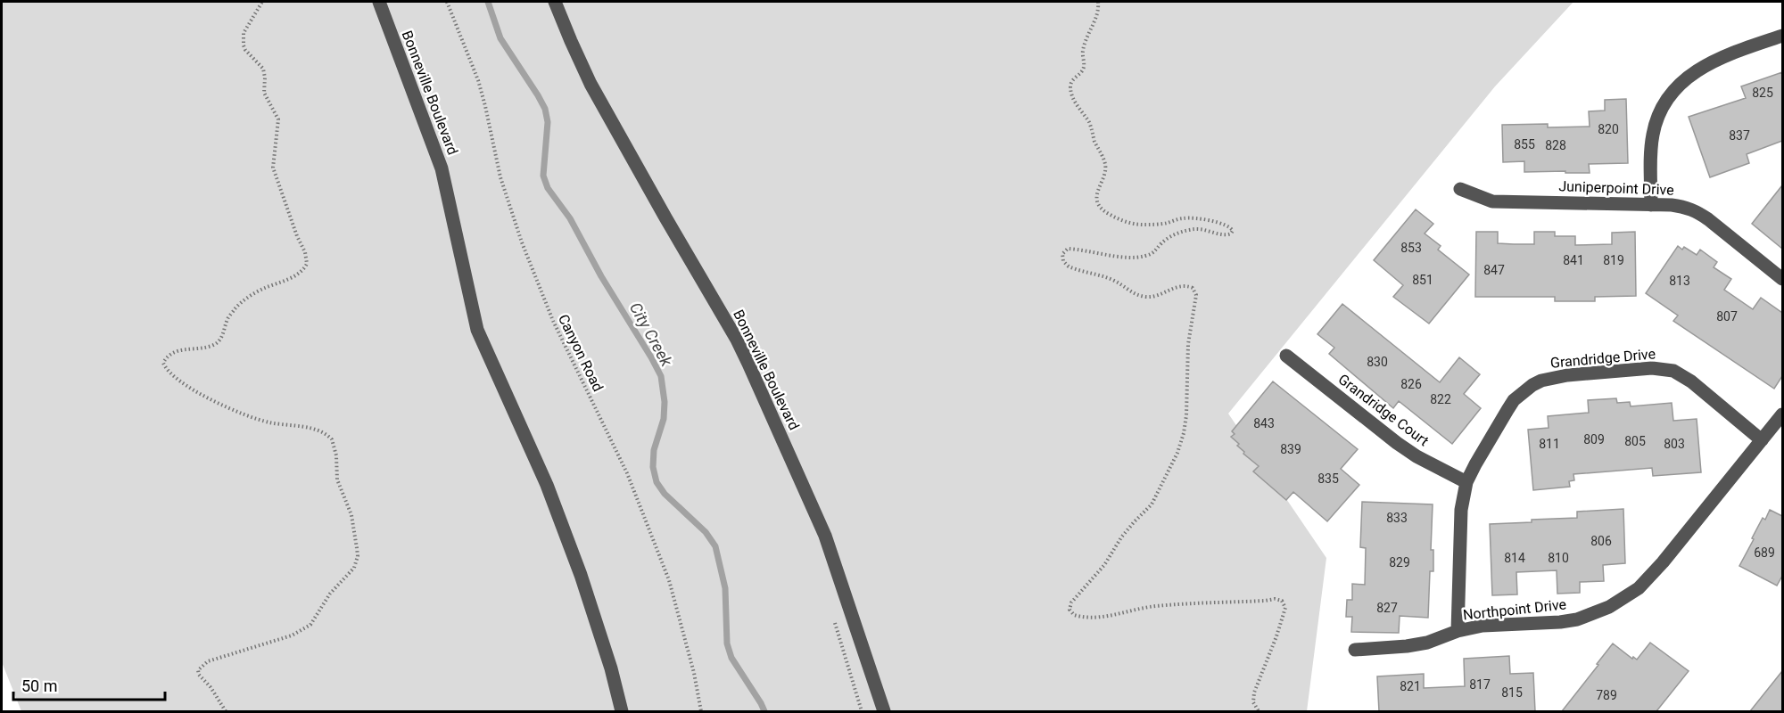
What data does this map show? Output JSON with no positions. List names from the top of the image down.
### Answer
{
  "streets": {
    "street": [
      "Bonneville Boulevard",
      "Juniperpoint Drive",
      "Grandridge Drive",
      "Grandridge Court",
      "Northpoint Drive"
    ],
    "path": ["Canyon Road"]
  },
  "crossings": [
    ["Grandridge Drive", "Grandridge Court"],
    ["Grandridge Drive", "Northpoint Drive"]
  ],
  "water": ["City Creek"],
  "house_numbers": [
    "825",
    "820",
    "837",
    "855",
    "828",
    "853",
    "841",
    "819",
    "847",
    "851",
    "813",
    "807",
    "830",
    "826",
    "822",
    "843",
    "809",
    "805",
    "811",
    "803",
    "839",
    "835",
    "833",
    "806",
    "689",
    "814",
    "810",
    "829",
    "827",
    "817",
    "821",
    "815",
    "789"
  ],
  "scale_bar": "50 m"
}
